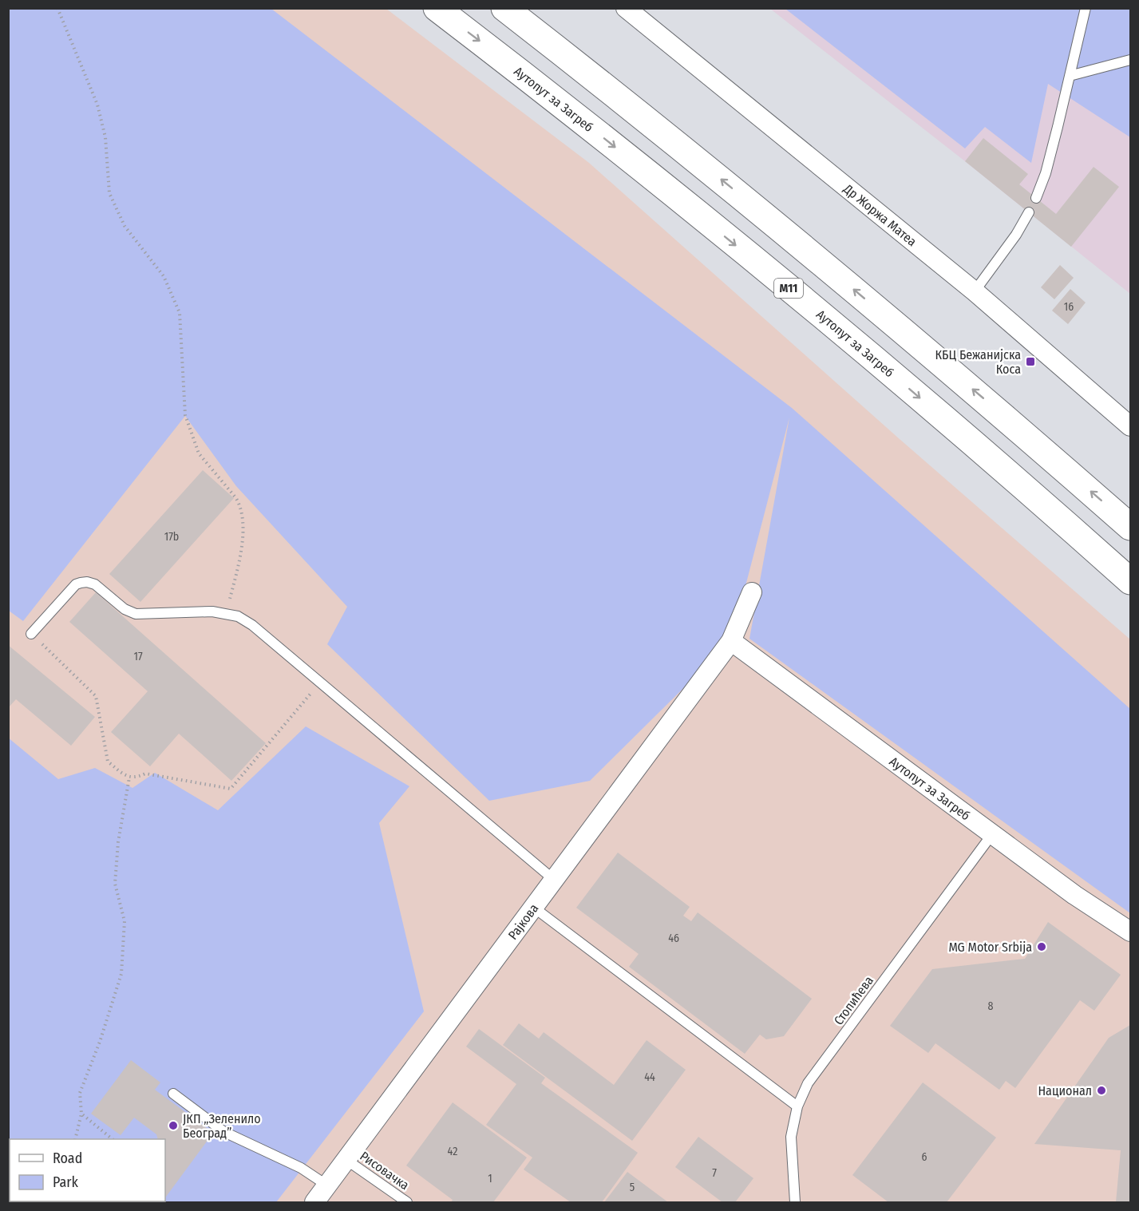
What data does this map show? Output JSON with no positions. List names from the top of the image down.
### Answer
{
  "streets": {
    "highway": ["Аутопут за Загреб", "M11"],
    "street": ["Др Жоржа Матеа", "Рајкова"],
    "lane": ["Стопићева", "Рисовачка"]
  },
  "crossings": [
    ["Аутопут за Загреб", "Рајкова"],
    ["Аутопут за Загреб", "Стопићева"],
    ["Рајкова", "Рисовачка"]
  ],
  "places": {
    "transit": ["КБЦ Бежанијска Коса"],
    "other": ["MG Motor Srbija", "Национал", "ЈКП „Зеленило Београд”"]
  },
  "house_numbers": [
    "16",
    "17b",
    "17",
    "46",
    "8",
    "44",
    "42",
    "6",
    "7",
    "1",
    "5"
  ],
  "legend": ["Road", "Park"]
}
